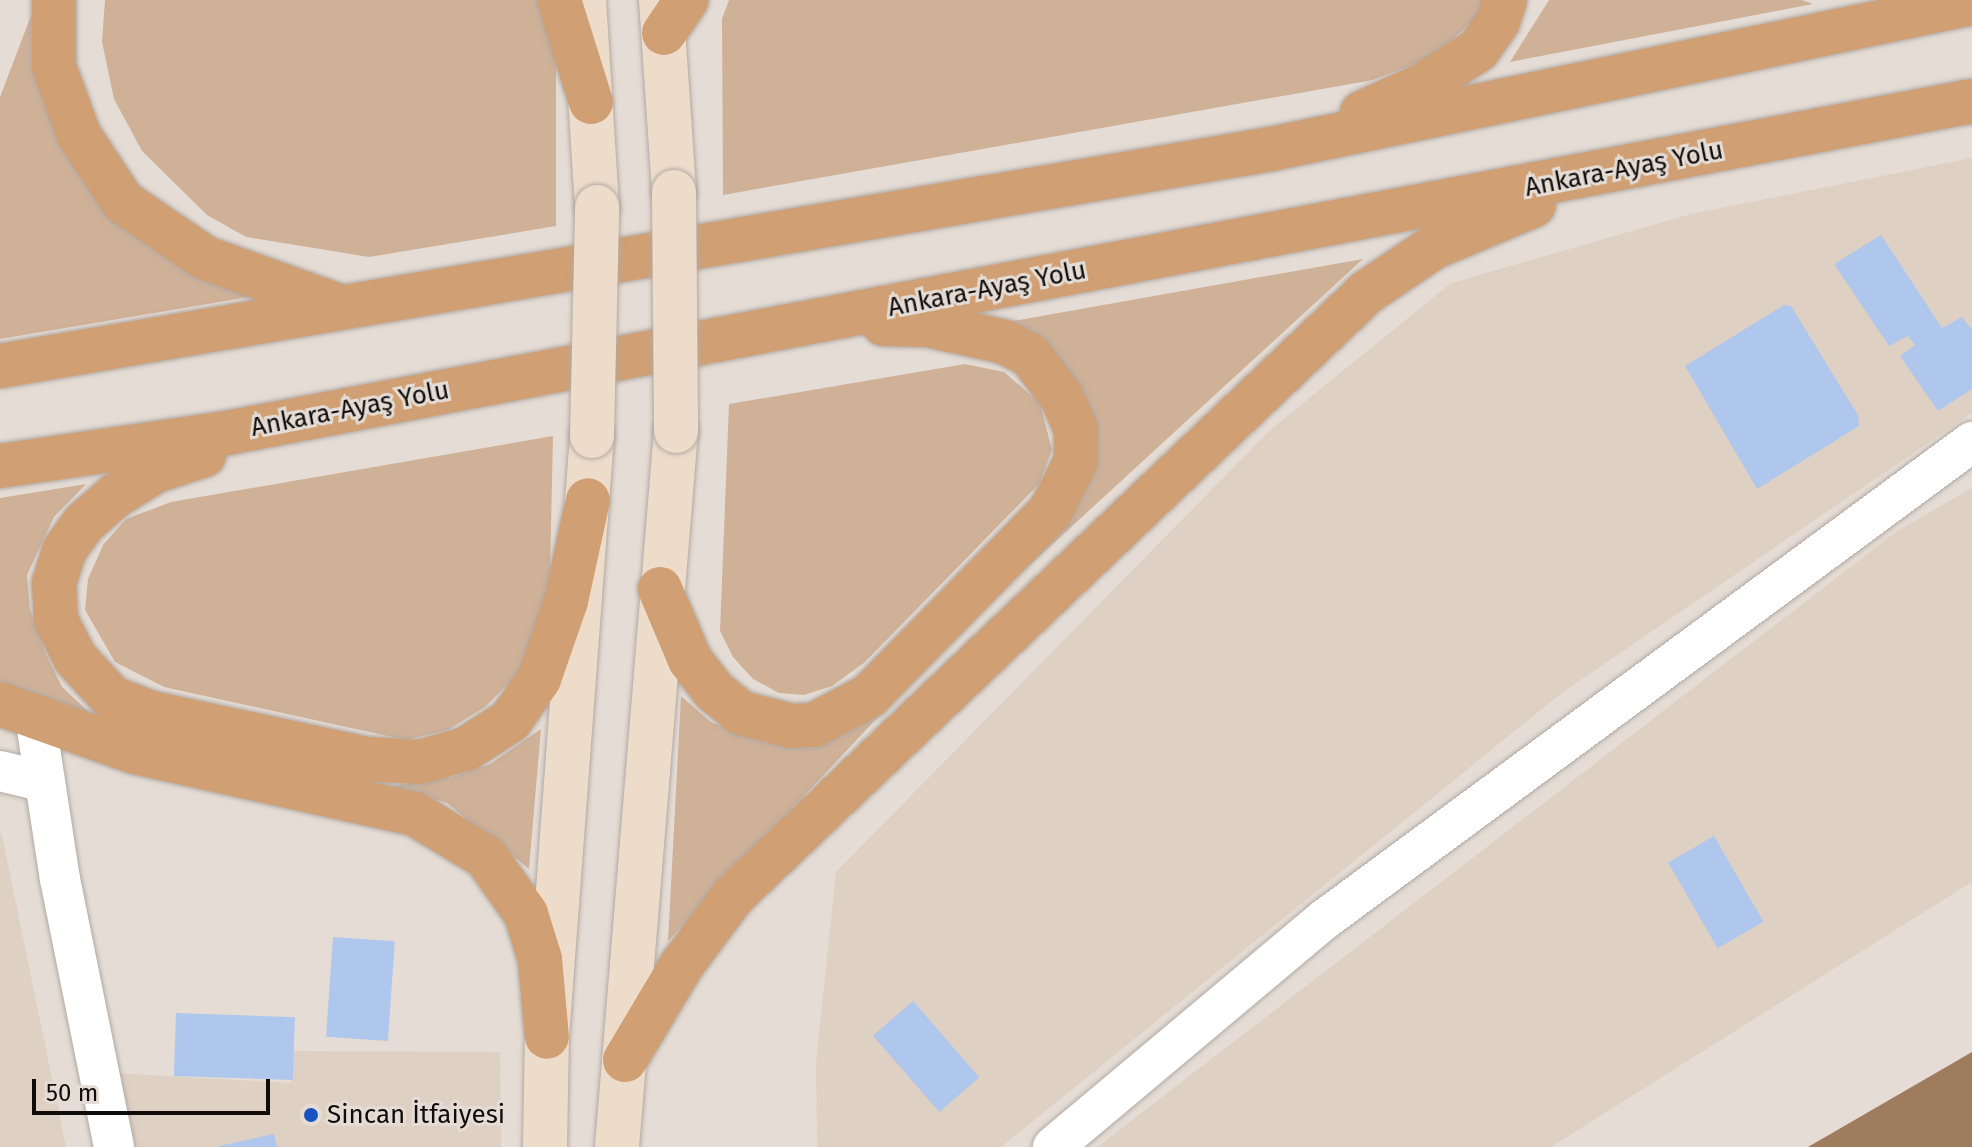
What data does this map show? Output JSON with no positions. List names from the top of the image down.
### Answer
{
  "streets": {
    "highway": ["Ankara-Ayaş Yolu"]
  },
  "places": ["Sincan İtfaiyesi"],
  "scale_bar": "50 m"
}
